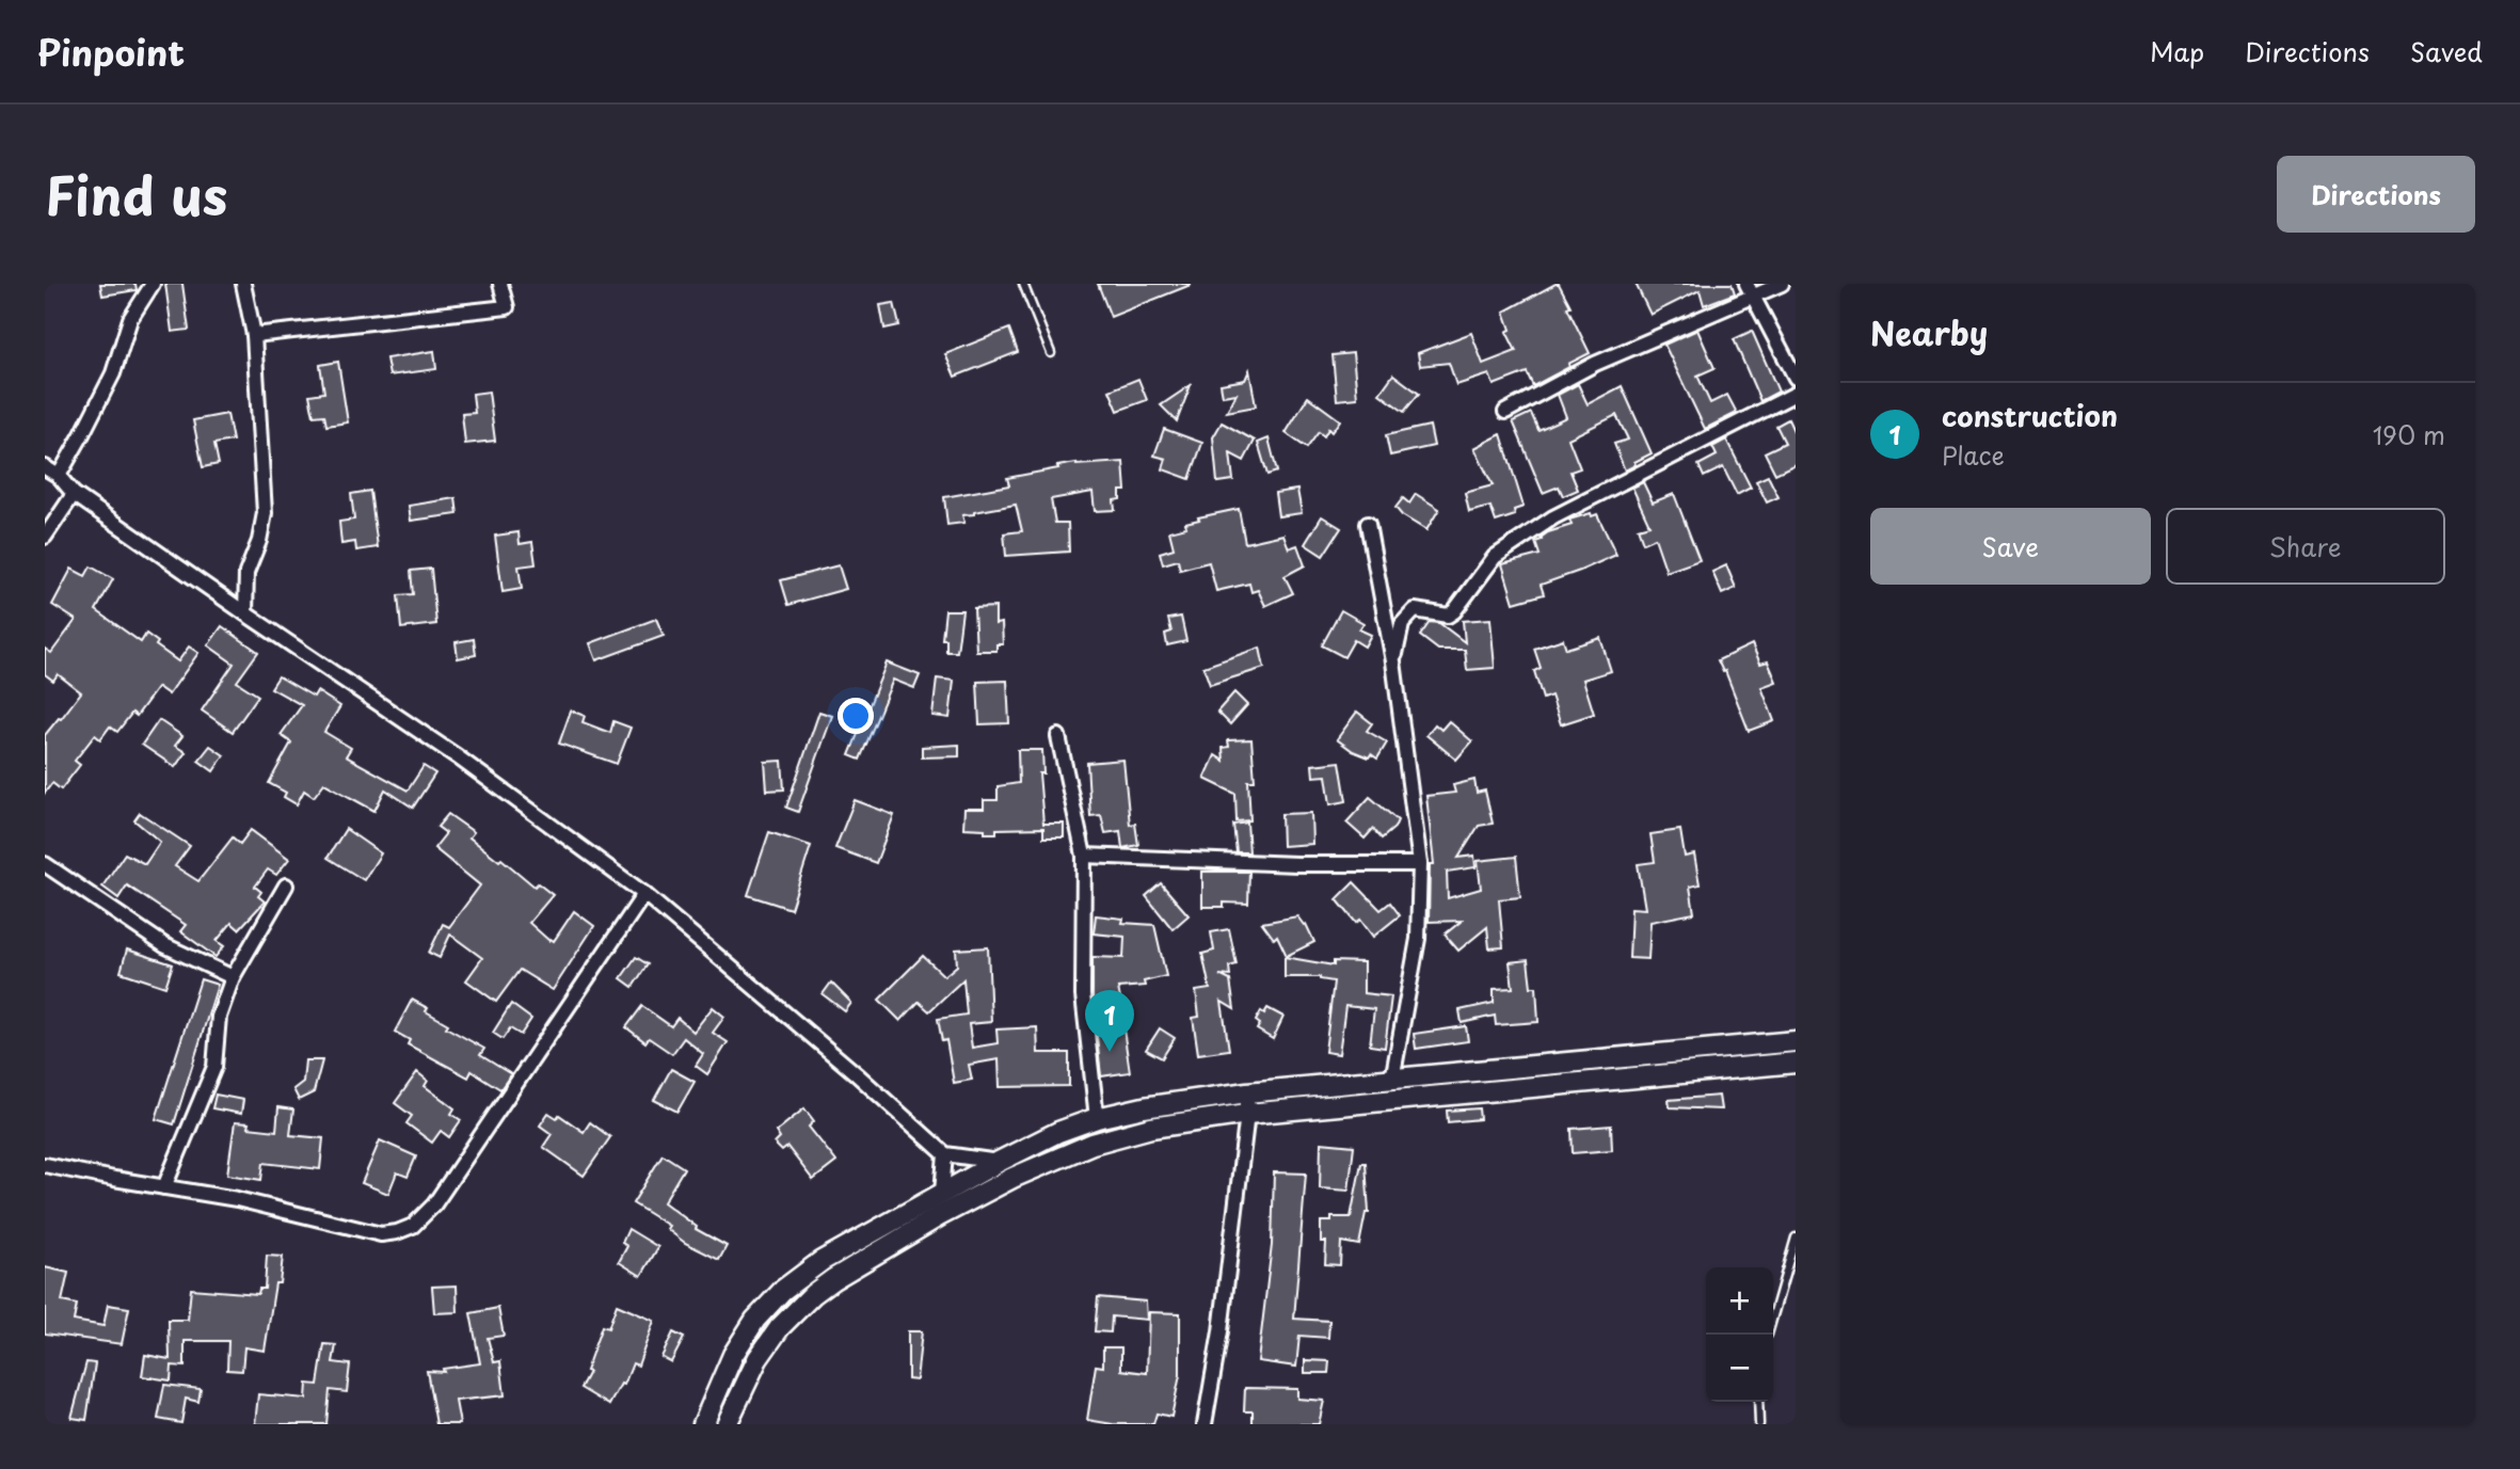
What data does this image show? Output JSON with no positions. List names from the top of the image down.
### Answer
{
  "page": {
    "header": "Pinpoint",
    "nav": ["Map", "Directions", "Saved"],
    "title": "Find us",
    "buttons": [
      "Directions",
      ["Save", "Share"]
    ],
    "heading": "Nearby",
    "list": [
      {
        "mark": "1",
        "name": "construction",
        "note": "Place",
        "value": "190 m"
      }
    ],
    "pins": "1",
    "map_buttons": ["+", "−"]
  }
}
